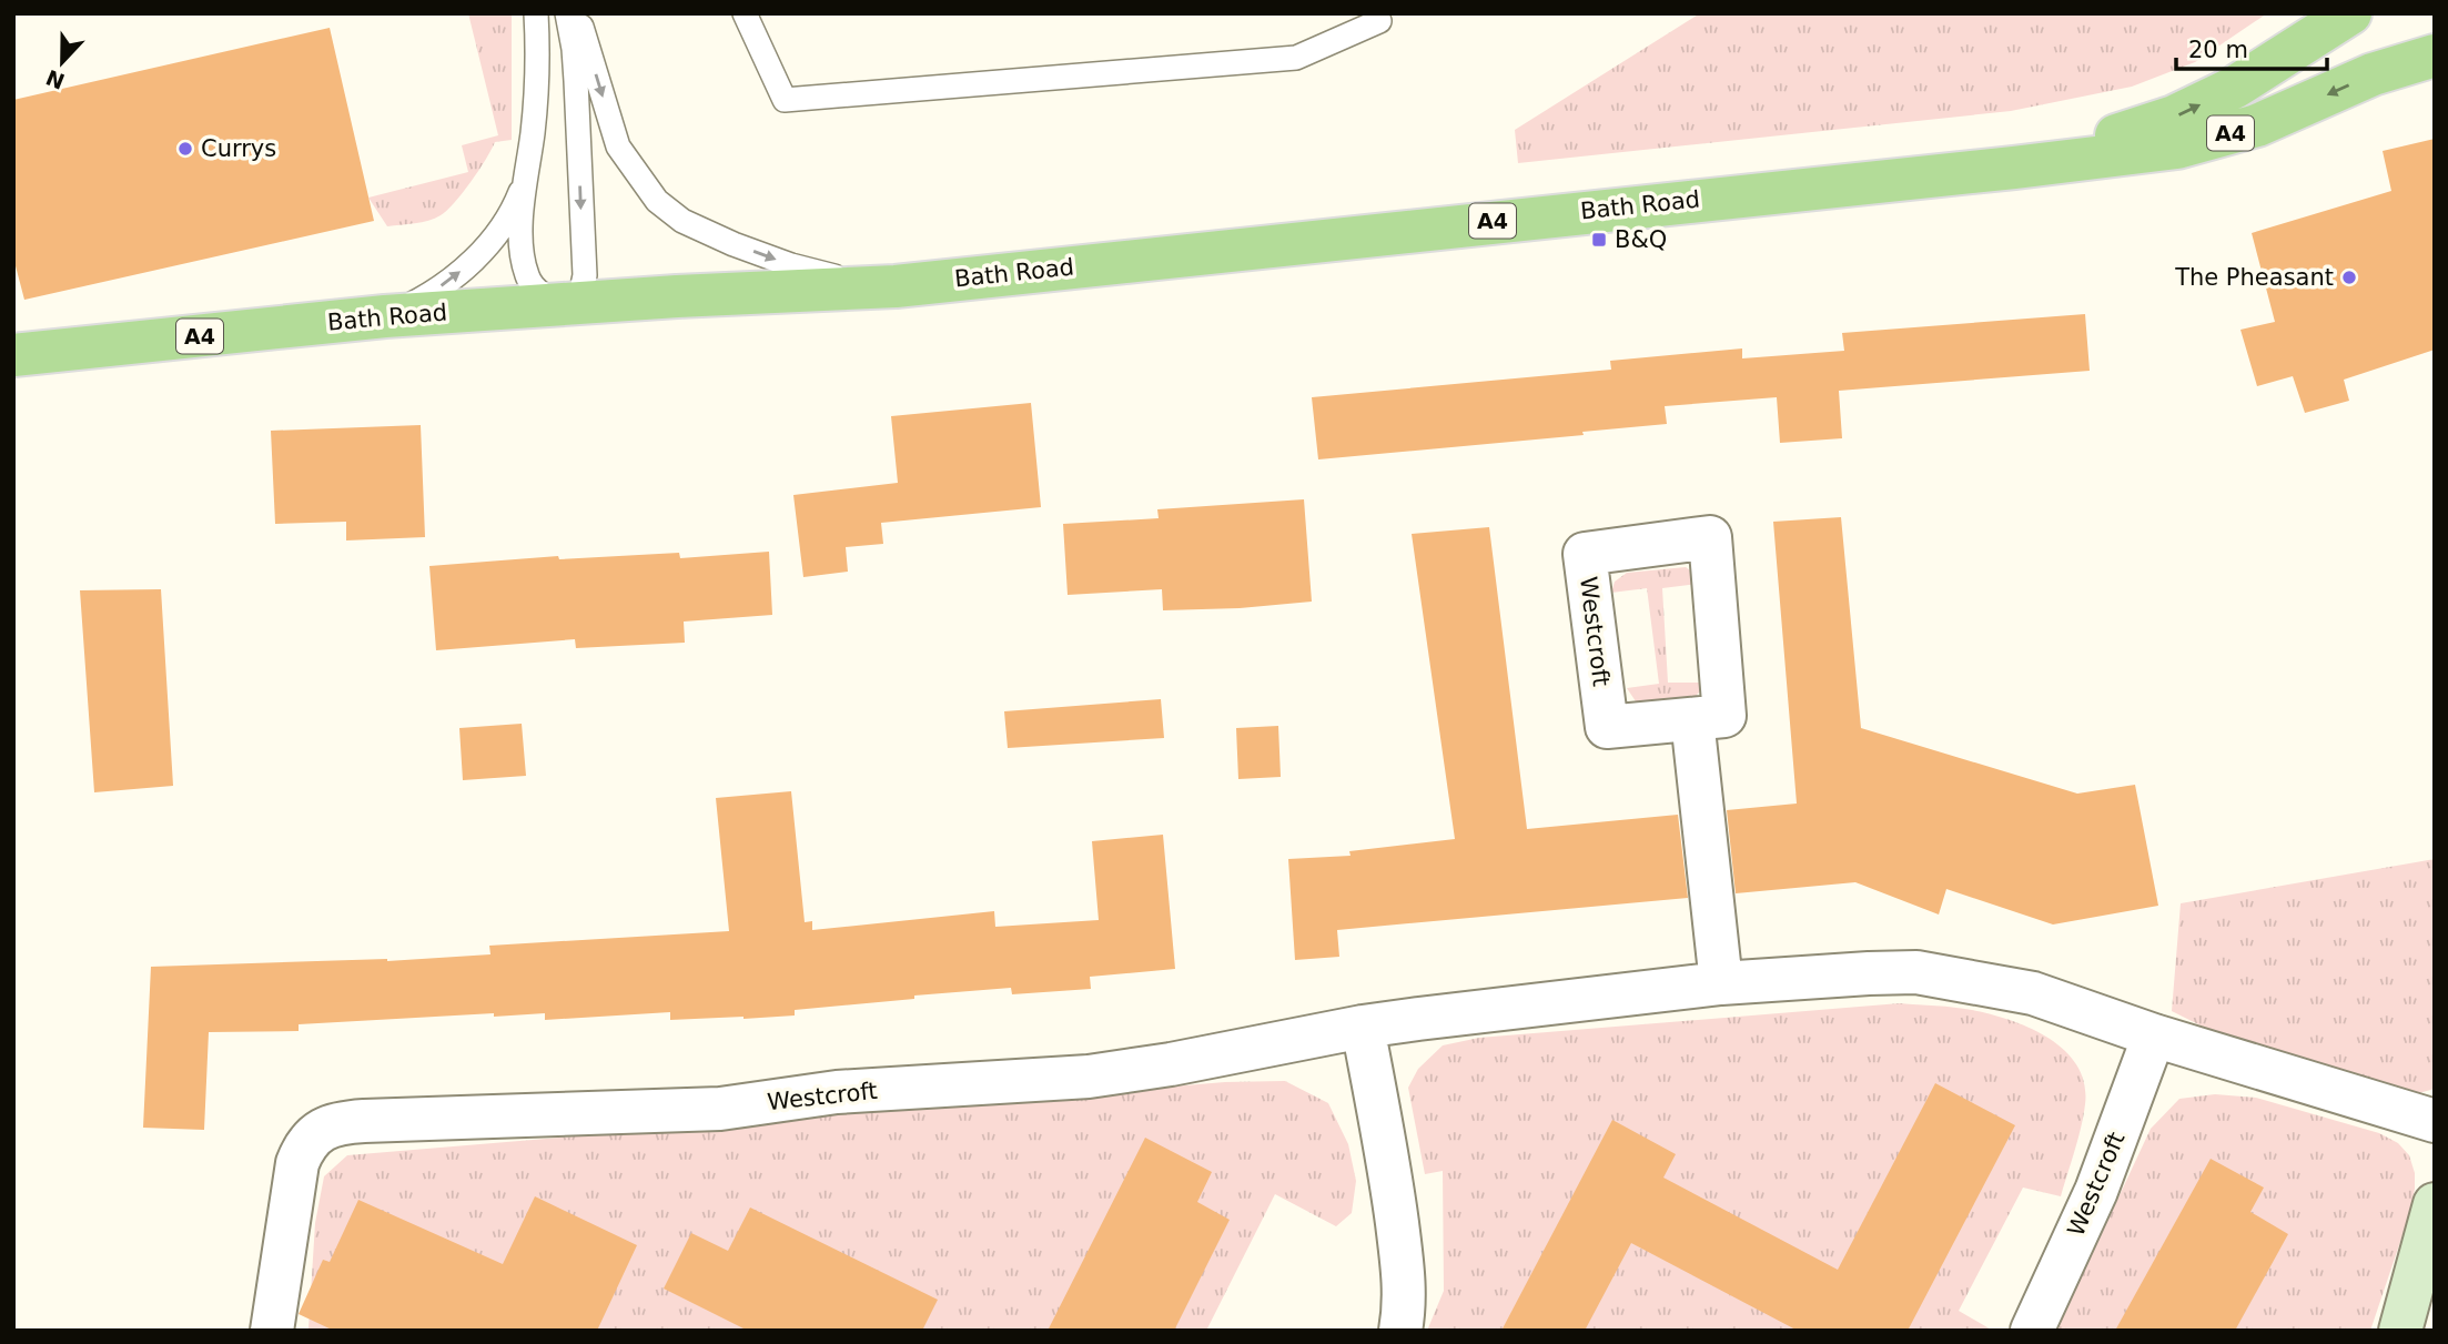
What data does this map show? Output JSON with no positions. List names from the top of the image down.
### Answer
{
  "streets": {
    "main road": ["A4", "Bath Road"],
    "street": ["Westcroft"]
  },
  "places": {
    "other": ["Currys", "The Pheasant"],
    "transit": ["B&Q"]
  },
  "scale_bar": "20 m",
  "north": "bottom"
}
